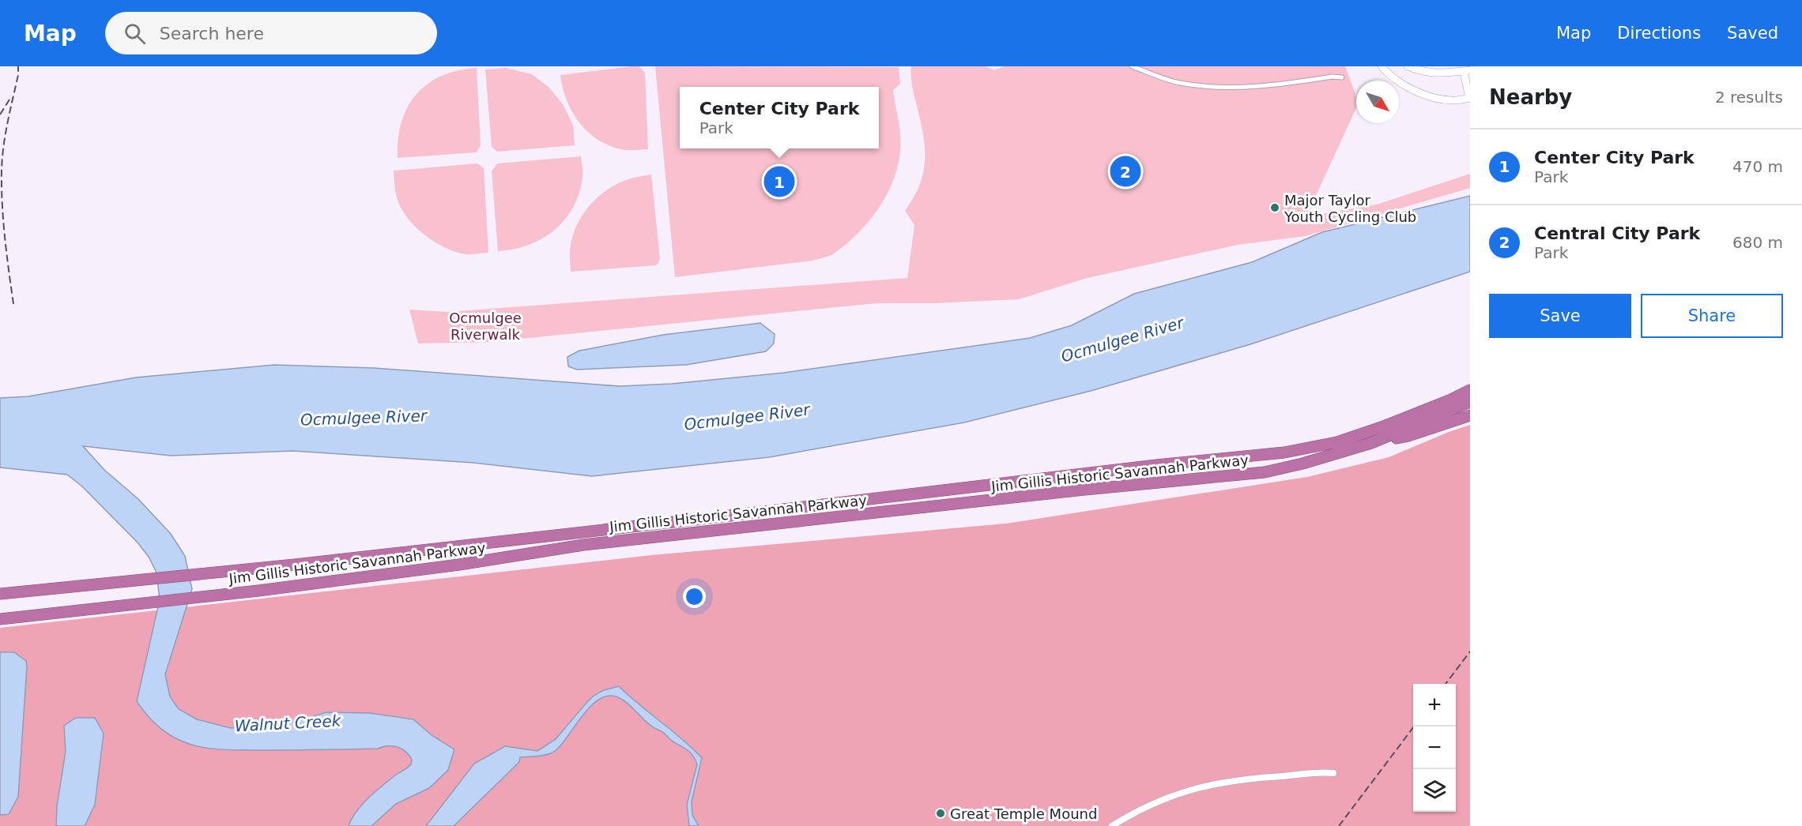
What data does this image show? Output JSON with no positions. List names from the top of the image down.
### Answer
{
  "streets": {
    "highway": ["Jim Gillis Historic Savannah Parkway"]
  },
  "water": ["Ocmulgee River", "Walnut Creek"],
  "parks": ["Ocmulgee Riverwalk"],
  "places": ["Major Taylor Youth Cycling Club", "Great Temple Mound"],
  "north": "bottom right",
  "page": {
    "header": "Map",
    "search": "Search here",
    "nav": ["Map", "Directions", "Saved"],
    "heading": ["Nearby", "2 results"],
    "popup": ["Center City Park", "Park"],
    "list": [
      {
        "mark": "1",
        "name": "Center City Park",
        "note": "Park",
        "value": "470 m"
      },
      {
        "mark": "2",
        "name": "Central City Park",
        "note": "Park",
        "value": "680 m"
      }
    ],
    "pins": ["2", "1"],
    "buttons": ["Save", "Share"],
    "map_buttons": ["+", "−"]
  }
}
